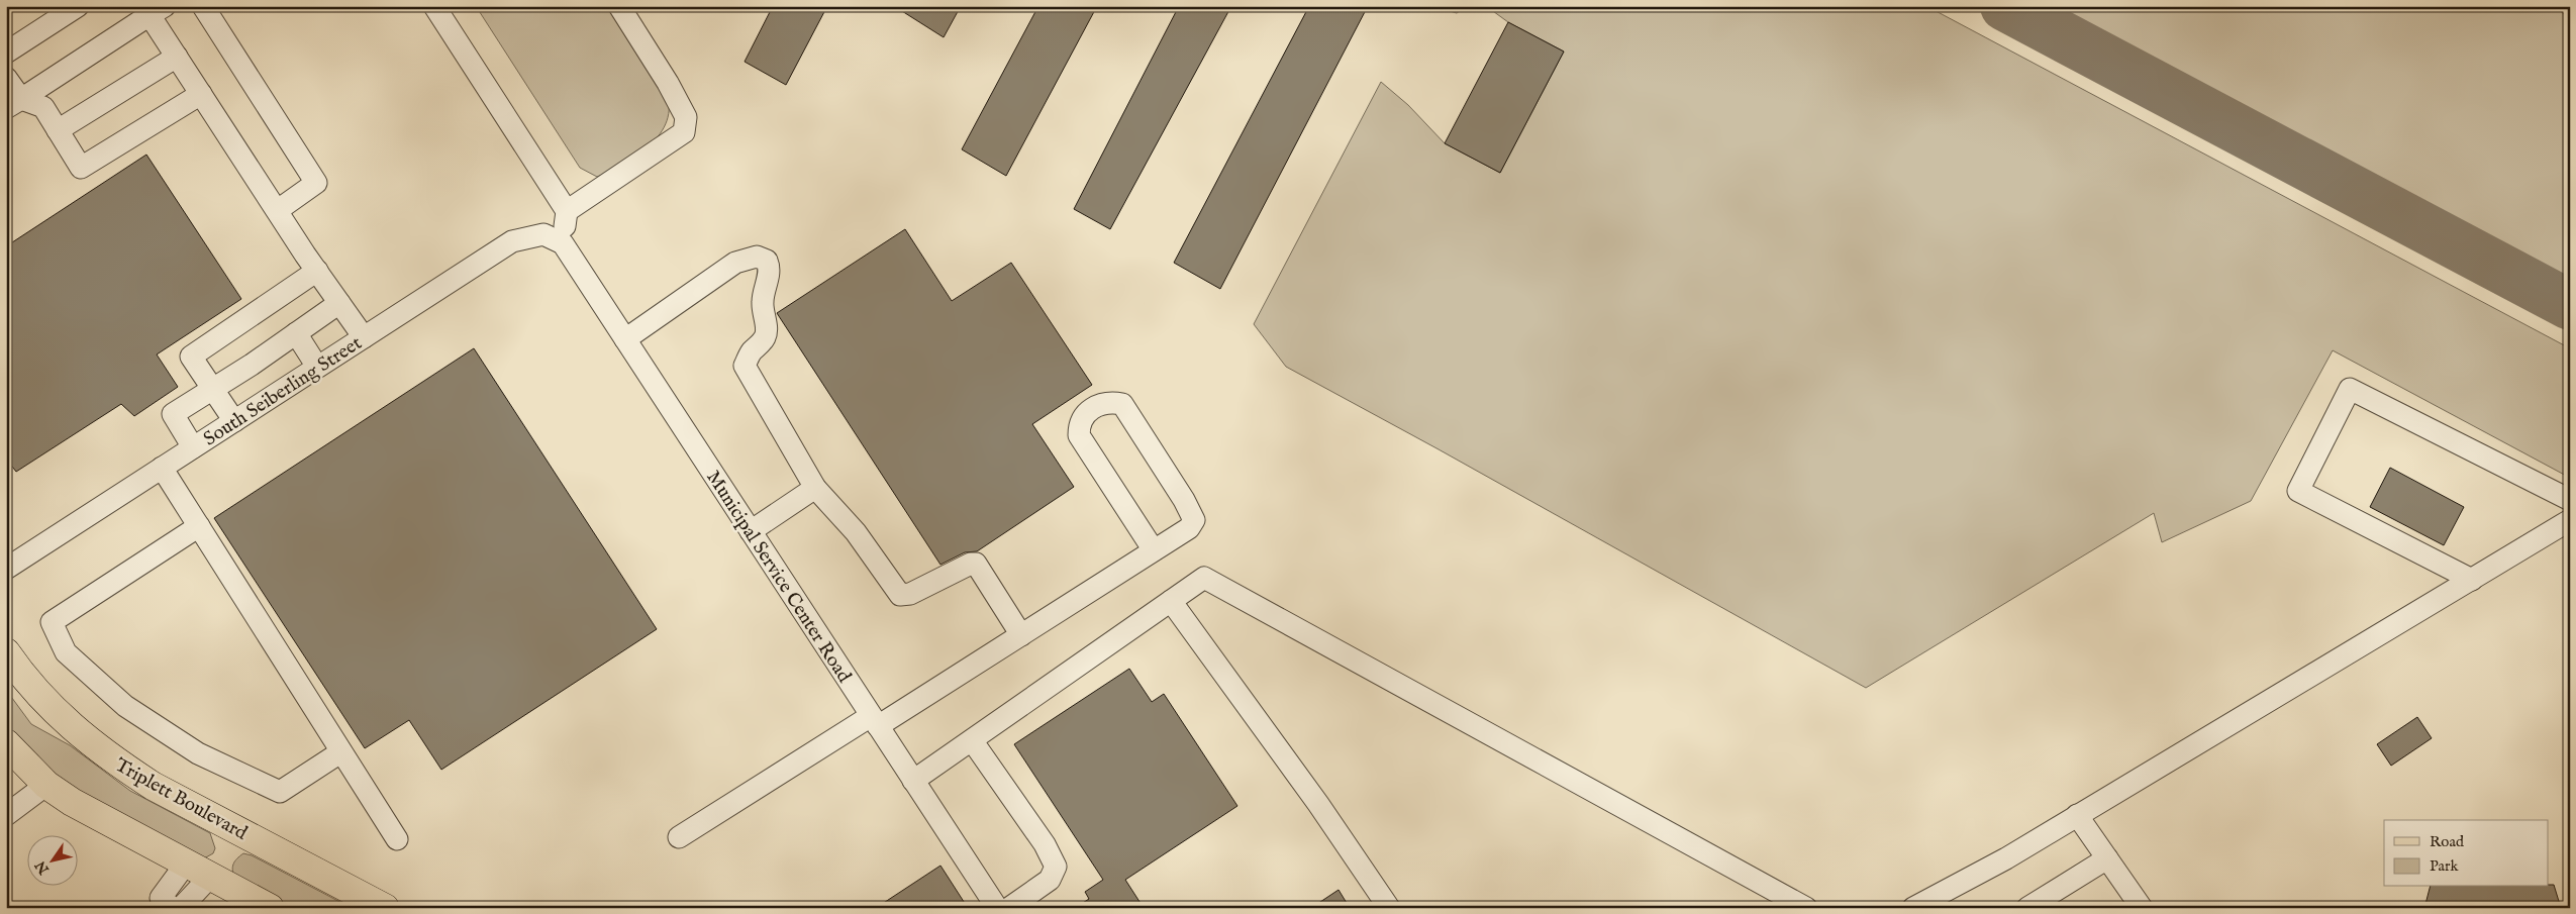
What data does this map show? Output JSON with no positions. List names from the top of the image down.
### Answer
{
  "streets": {
    "main road": ["Triplett Boulevard"],
    "street": ["South Seiberling Street", "Municipal Service Center Road"]
  },
  "crossings": [
    ["South Seiberling Street", "Municipal Service Center Road"]
  ],
  "legend": ["Road", "Park"],
  "north": "bottom left"
}
